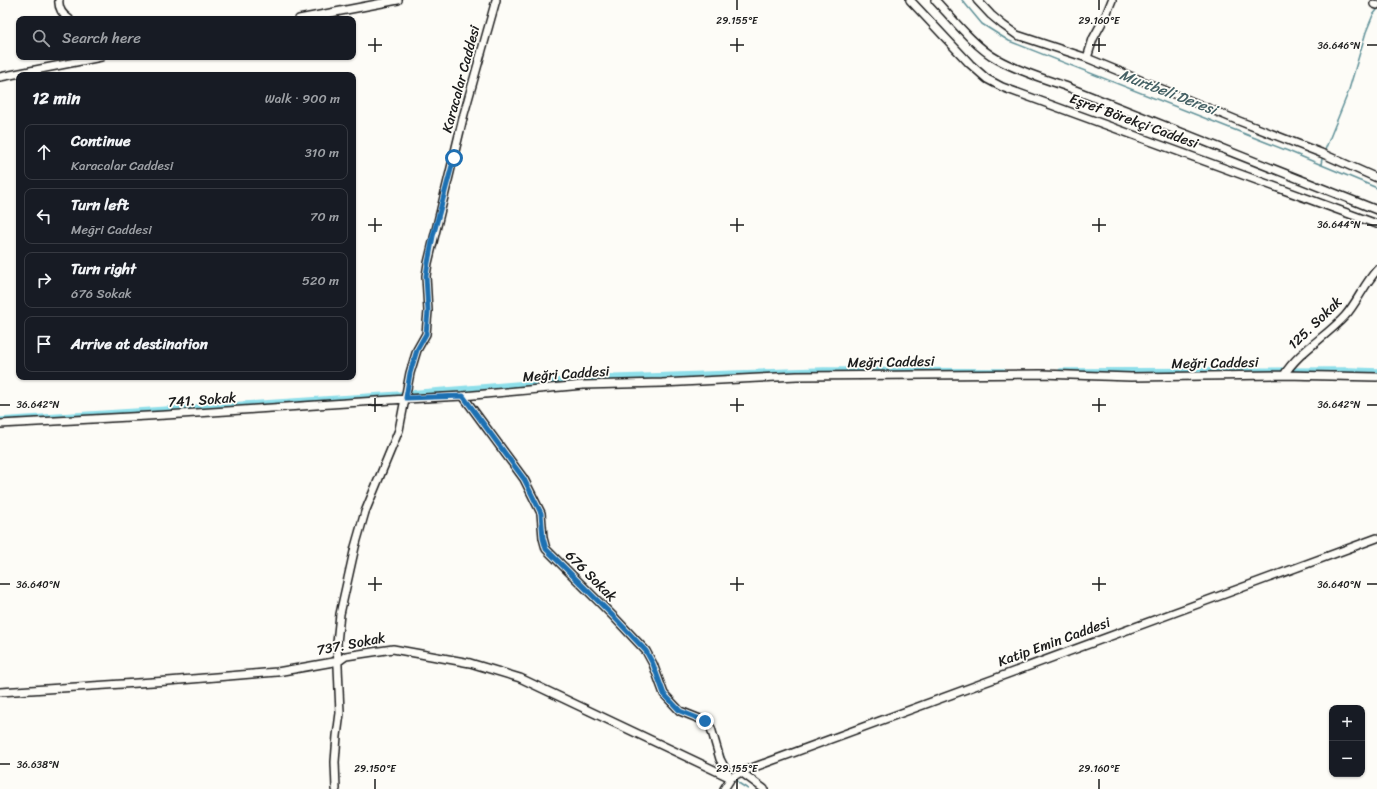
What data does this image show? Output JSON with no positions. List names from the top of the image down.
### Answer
{
  "streets": {
    "street": [
      "Karacalar Caddesi",
      "Eşref Börekçi Caddesi",
      "125. Sokak",
      "Meğri Caddesi",
      "741. Sokak",
      "676 Sokak",
      "Katip Emin Caddesi",
      "737. Sokak"
    ]
  },
  "crossings": [
    ["Karacalar Caddesi", "Meğri Caddesi"],
    ["Karacalar Caddesi", "741. Sokak"],
    ["Karacalar Caddesi", "737. Sokak"],
    ["125. Sokak", "Meğri Caddesi"],
    ["Meğri Caddesi", "741. Sokak"],
    ["Meğri Caddesi", "676 Sokak"],
    ["676 Sokak", "Katip Emin Caddesi"],
    ["676 Sokak", "737. Sokak"],
    ["Katip Emin Caddesi", "737. Sokak"]
  ],
  "water": ["Murtbeli Deresi"],
  "page": {
    "search": "Search here",
    "heading": ["12 min", "Walk · 900 m"],
    "list": [
      ["Continue", "Karacalar Caddesi", "310 m"],
      ["Turn left", "Meğri Caddesi", "70 m"],
      ["Turn right", "676 Sokak", "520 m"],
      "Arrive at destination"
    ],
    "map_buttons": ["+", "−"]
  },
  "coordinates": [
    "29.155°E",
    "29.160°E",
    "36.646°N",
    "36.644°N",
    "36.642°N",
    "36.640°N",
    "36.638°N",
    "29.150°E"
  ]
}
